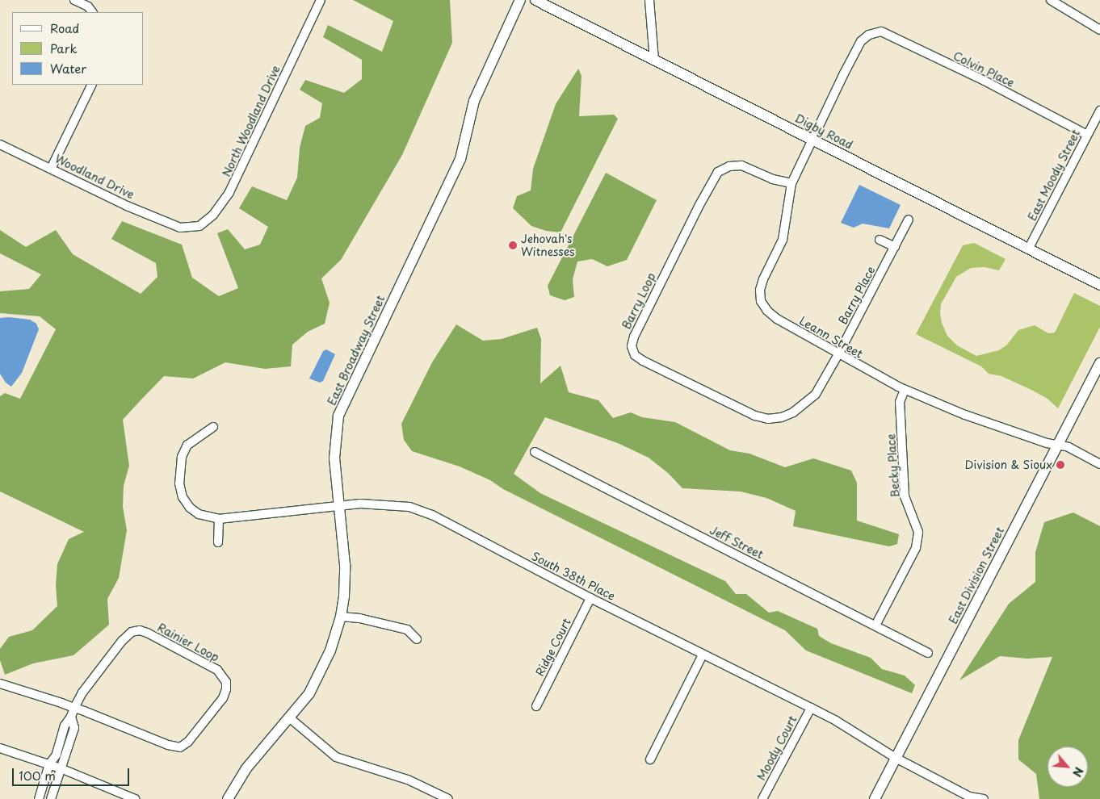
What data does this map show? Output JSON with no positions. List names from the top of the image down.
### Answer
{
  "streets": {
    "street": [
      "Colvin Place",
      "North Woodland Drive",
      "Digby Road",
      "East Moody Street",
      "Woodland Drive",
      "Barry Place",
      "Barry Loop",
      "Leann Street",
      "East Broadway Street",
      "Becky Place",
      "Jeff Street",
      "East Division Street",
      "South 38th Place",
      "Rainier Loop",
      "Ridge Court",
      "Moody Court"
    ]
  },
  "crossings": [
    ["Colvin Place", "East Moody Street"],
    ["Colvin Place", "Leann Street"],
    ["North Woodland Drive", "Woodland Drive"],
    ["Digby Road", "East Moody Street"],
    ["Digby Road", "Leann Street"],
    ["Barry Place", "Barry Loop"],
    ["Barry Place", "Leann Street"],
    ["Barry Loop", "Leann Street"],
    ["Leann Street", "Becky Place"],
    ["Leann Street", "East Division Street"],
    ["East Broadway Street", "South 38th Place"],
    ["Becky Place", "Jeff Street"],
    ["East Division Street", "South 38th Place"],
    ["South 38th Place", "Ridge Court"],
    ["South 38th Place", "Moody Court"]
  ],
  "places": ["Jehovah's Witnesses", "Division & Sioux"],
  "legend": ["Road", "Park", "Water"],
  "scale_bar": "100 m",
  "north": "bottom right"
}
